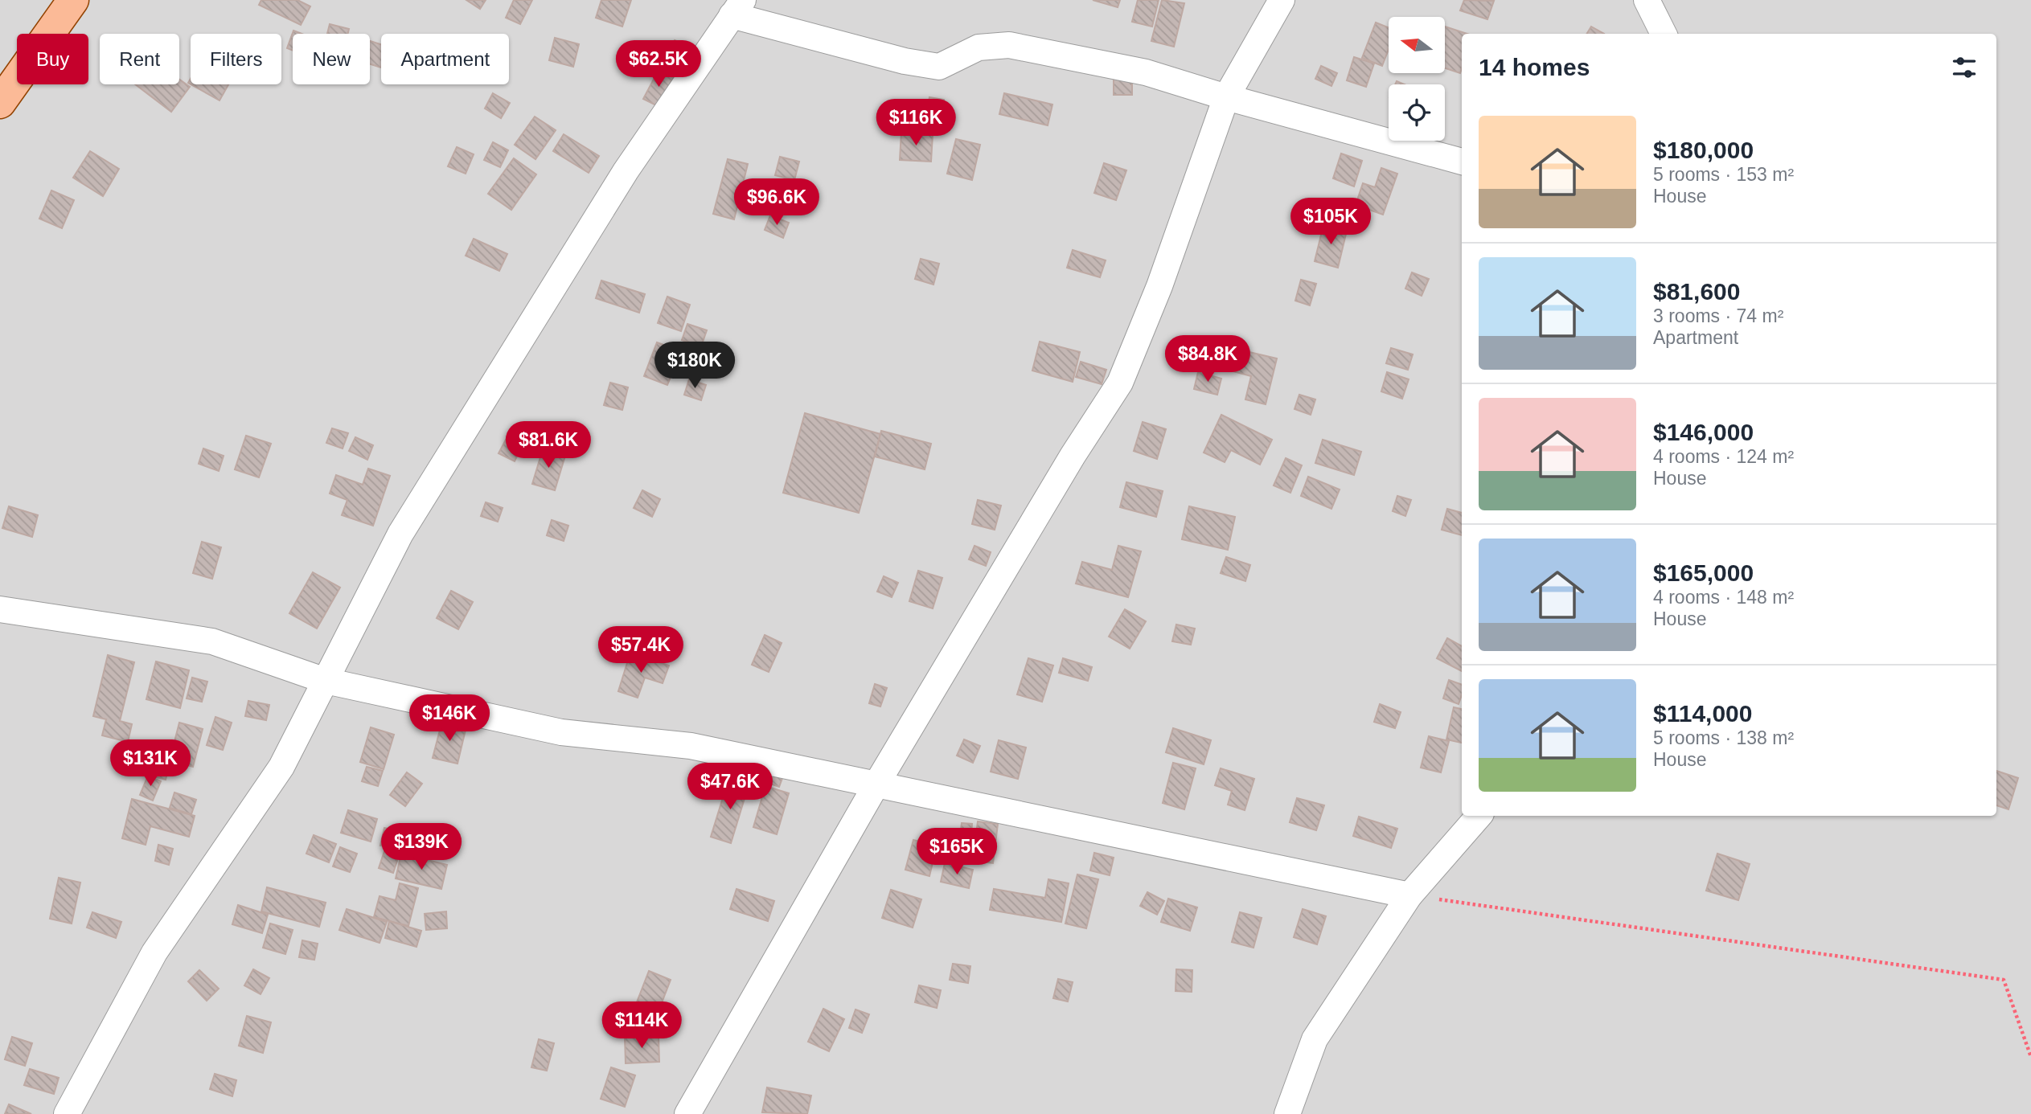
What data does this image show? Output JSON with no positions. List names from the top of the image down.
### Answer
{
  "north": "left",
  "page": {
    "chip": [
      "Buy",
      "Rent",
      "Filters",
      "New",
      "Apartment"
    ],
    "heading": "14 homes",
    "price": [
      "$62.5K",
      "$116K",
      "$96.6K",
      "$105K",
      "$84.8K",
      "$180K",
      "$81.6K",
      "$57.4K",
      "$146K",
      "$131K",
      "$47.6K",
      "$139K",
      "$165K",
      "$114K"
    ],
    "list": [
      {
        "name": "$180,000",
        "note": "5 rooms · 153 m² · House"
      },
      {
        "name": "$81,600",
        "note": "3 rooms · 74 m² · Apartment"
      },
      {
        "name": "$146,000",
        "note": "4 rooms · 124 m² · House"
      },
      {
        "name": "$165,000",
        "note": "4 rooms · 148 m² · House"
      },
      {
        "name": "$114,000",
        "note": "5 rooms · 138 m² · House"
      }
    ]
  }
}
